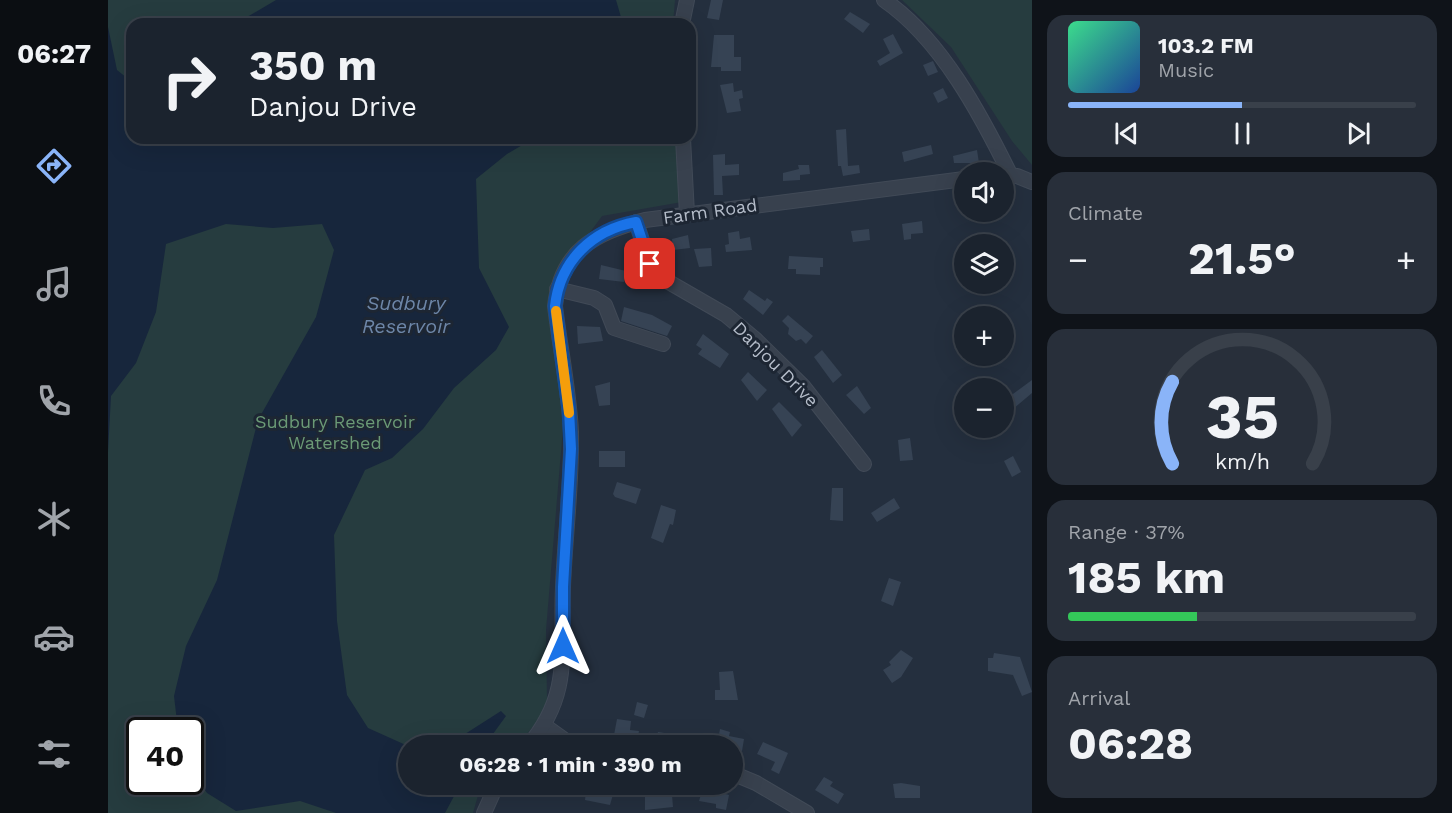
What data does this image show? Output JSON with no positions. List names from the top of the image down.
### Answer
{
  "streets": {
    "street": ["Farm Road", "Danjou Drive"]
  },
  "crossings": [
    ["Farm Road", "Danjou Drive"]
  ],
  "water": ["Sudbury Reservoir"],
  "parks": ["Sudbury Reservoir Watershed"],
  "page": {
    "tabs": "06:27",
    "turn": ["350 m", "Danjou Drive"],
    "song": ["103.2 FM", "Music"],
    "map_buttons": ["+", "−"],
    "tile": [
      "Climate",
      ["Range · 37%", "185 km"],
      ["Arrival", "06:28"]
    ],
    "heat": ["−", "21.5°", "+"],
    "limit": "40",
    "trip": "06:28 · 1 min · 390 m",
    "gauge": ["35", "km/h"]
  }
}
